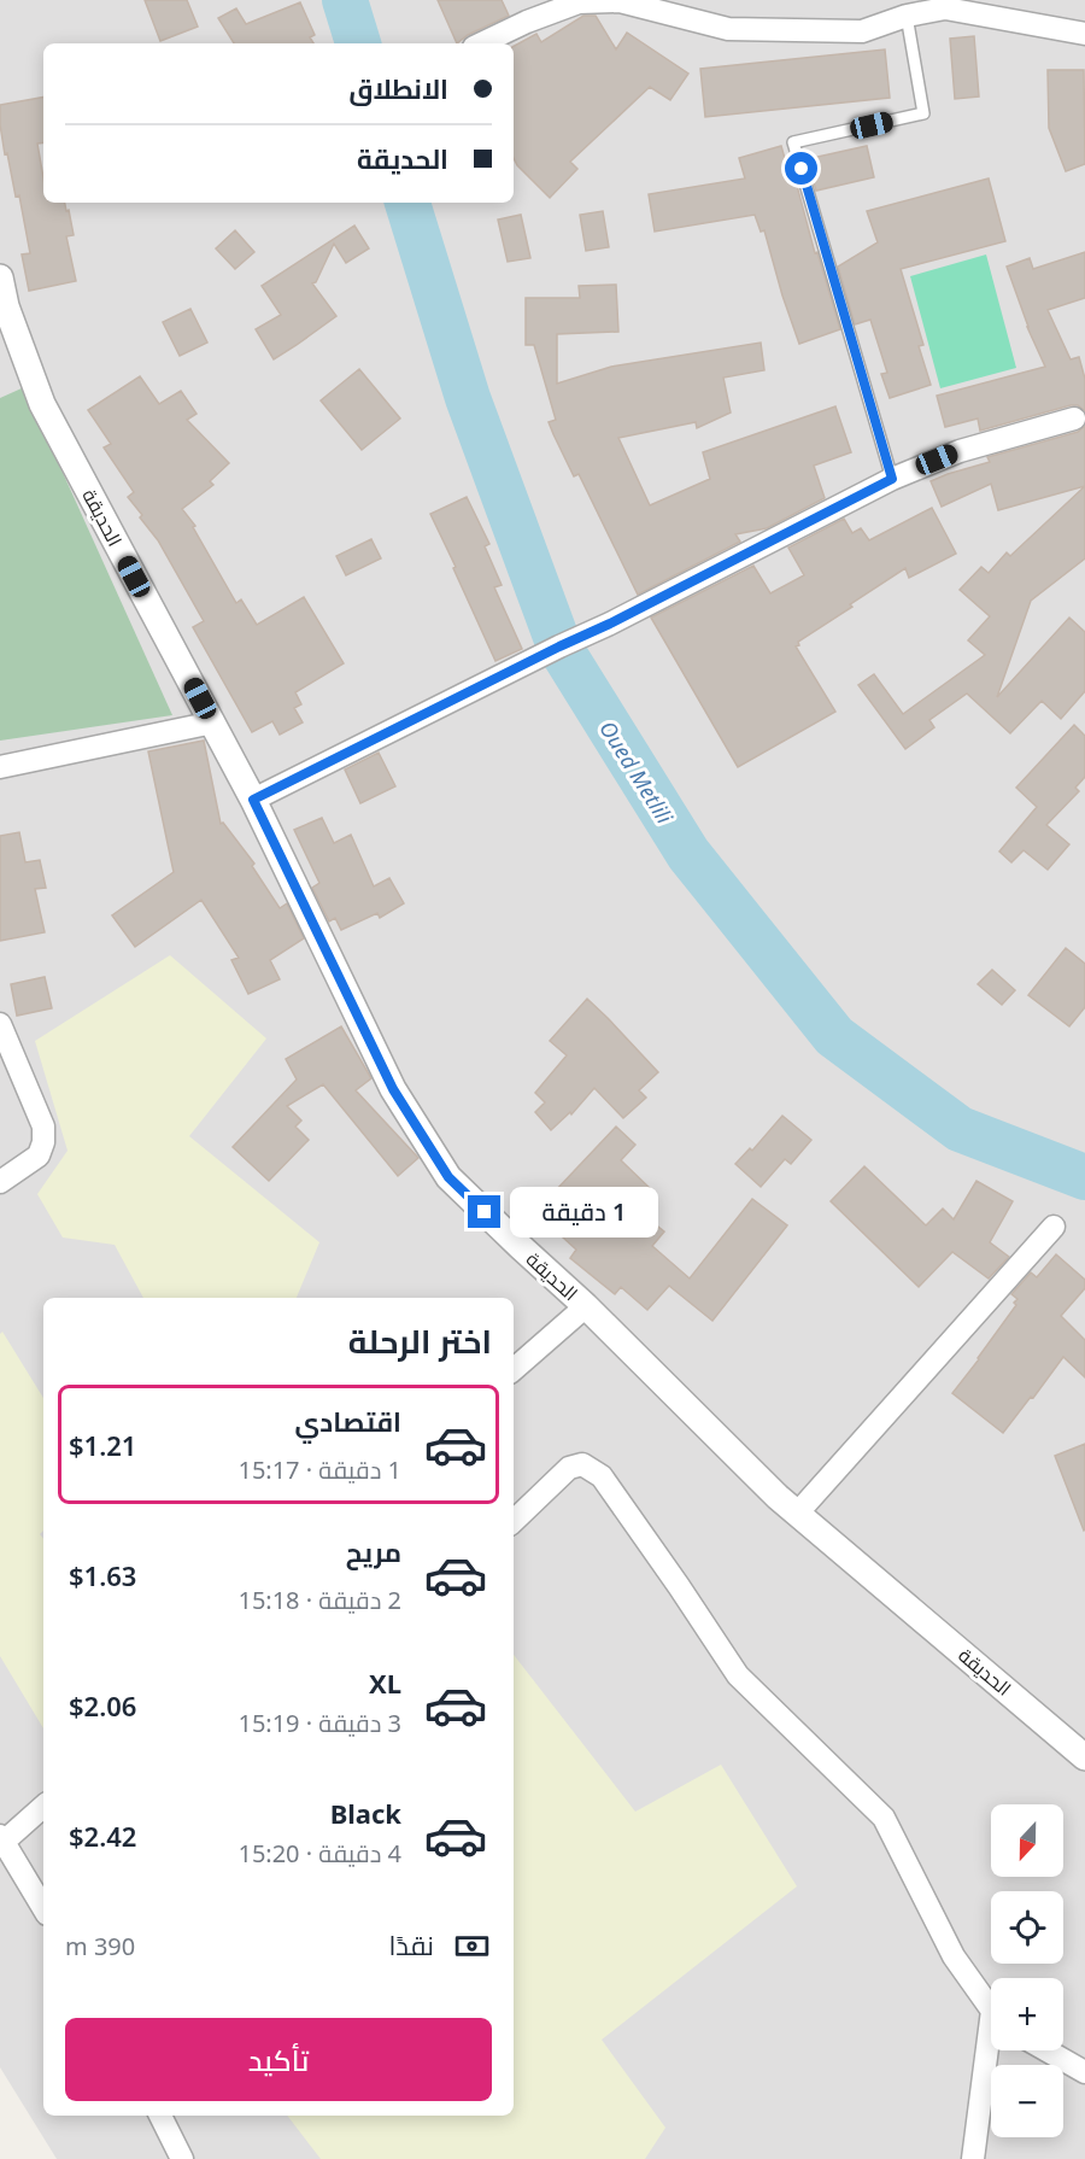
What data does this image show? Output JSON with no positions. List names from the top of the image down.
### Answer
{
  "streets": {
    "street": ["الحديقة"]
  },
  "water": ["Oued Metlili"],
  "north": "bottom",
  "page": {
    "banner": ["الانطلاق", "الحديقة"],
    "bubble": "1 دقيقة",
    "heading": "اختر الرحلة",
    "list": [
      {
        "name": "اقتصادي",
        "note": "1 دقيقة · 15:17",
        "value": "$1.21"
      },
      {
        "name": "مريح",
        "note": "2 دقيقة · 15:18",
        "value": "$1.63"
      },
      {
        "name": "XL",
        "note": "3 دقيقة · 15:19",
        "value": "$2.06"
      },
      {
        "name": "Black",
        "note": "4 دقيقة · 15:20",
        "value": "$2.42"
      }
    ],
    "map_buttons": ["+", "−"],
    "pay": ["نقدًا", "390 m"],
    "buttons": "تأكيد"
  }
}
